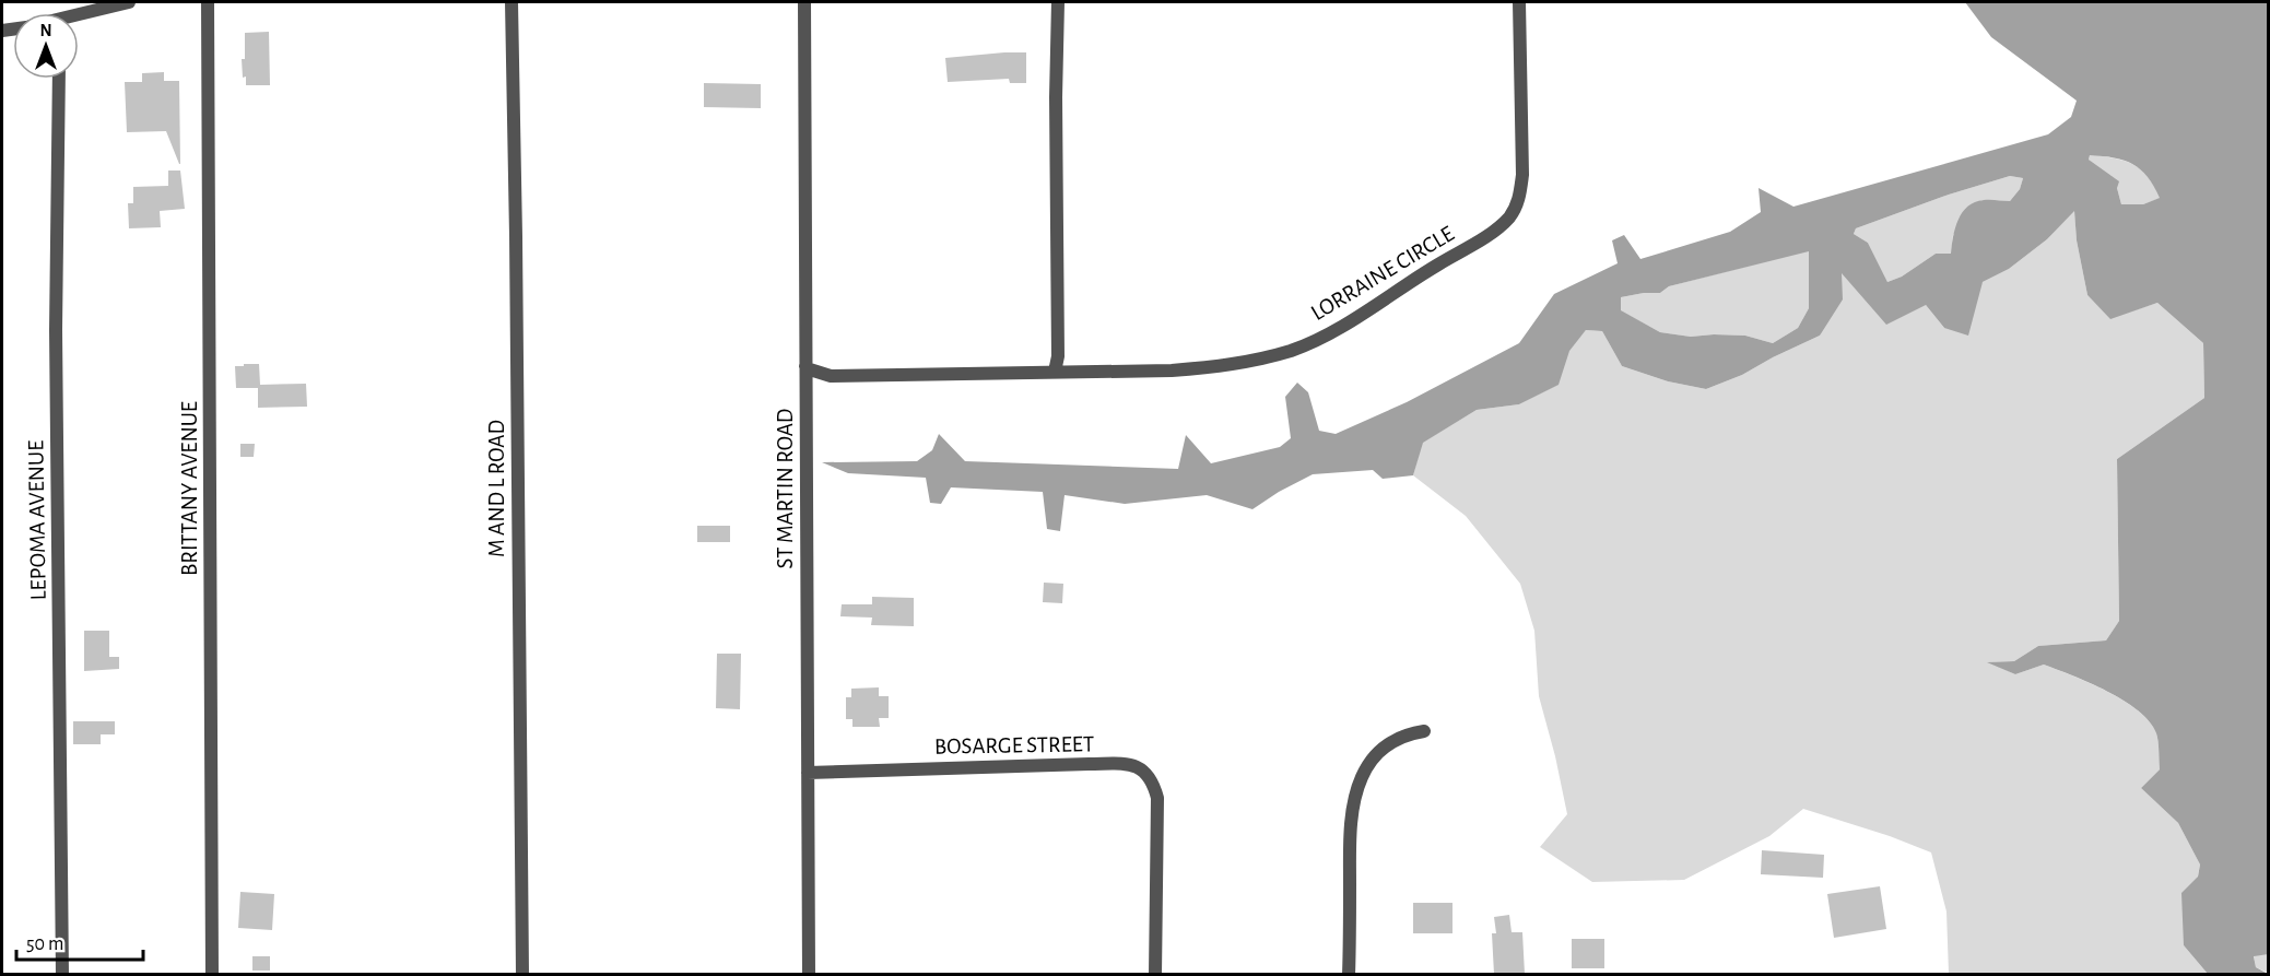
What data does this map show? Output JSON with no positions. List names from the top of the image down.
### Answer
{
  "streets": {
    "street": [
      "LORRAINE CIRCLE",
      "BRITTANY AVENUE",
      "M AND L ROAD",
      "ST MARTIN ROAD",
      "LEPOMA AVENUE",
      "BOSARGE STREET"
    ]
  },
  "crossings": [
    ["LORRAINE CIRCLE", "ST MARTIN ROAD"],
    ["ST MARTIN ROAD", "BOSARGE STREET"]
  ],
  "scale_bar": "50 m",
  "north": "top"
}
